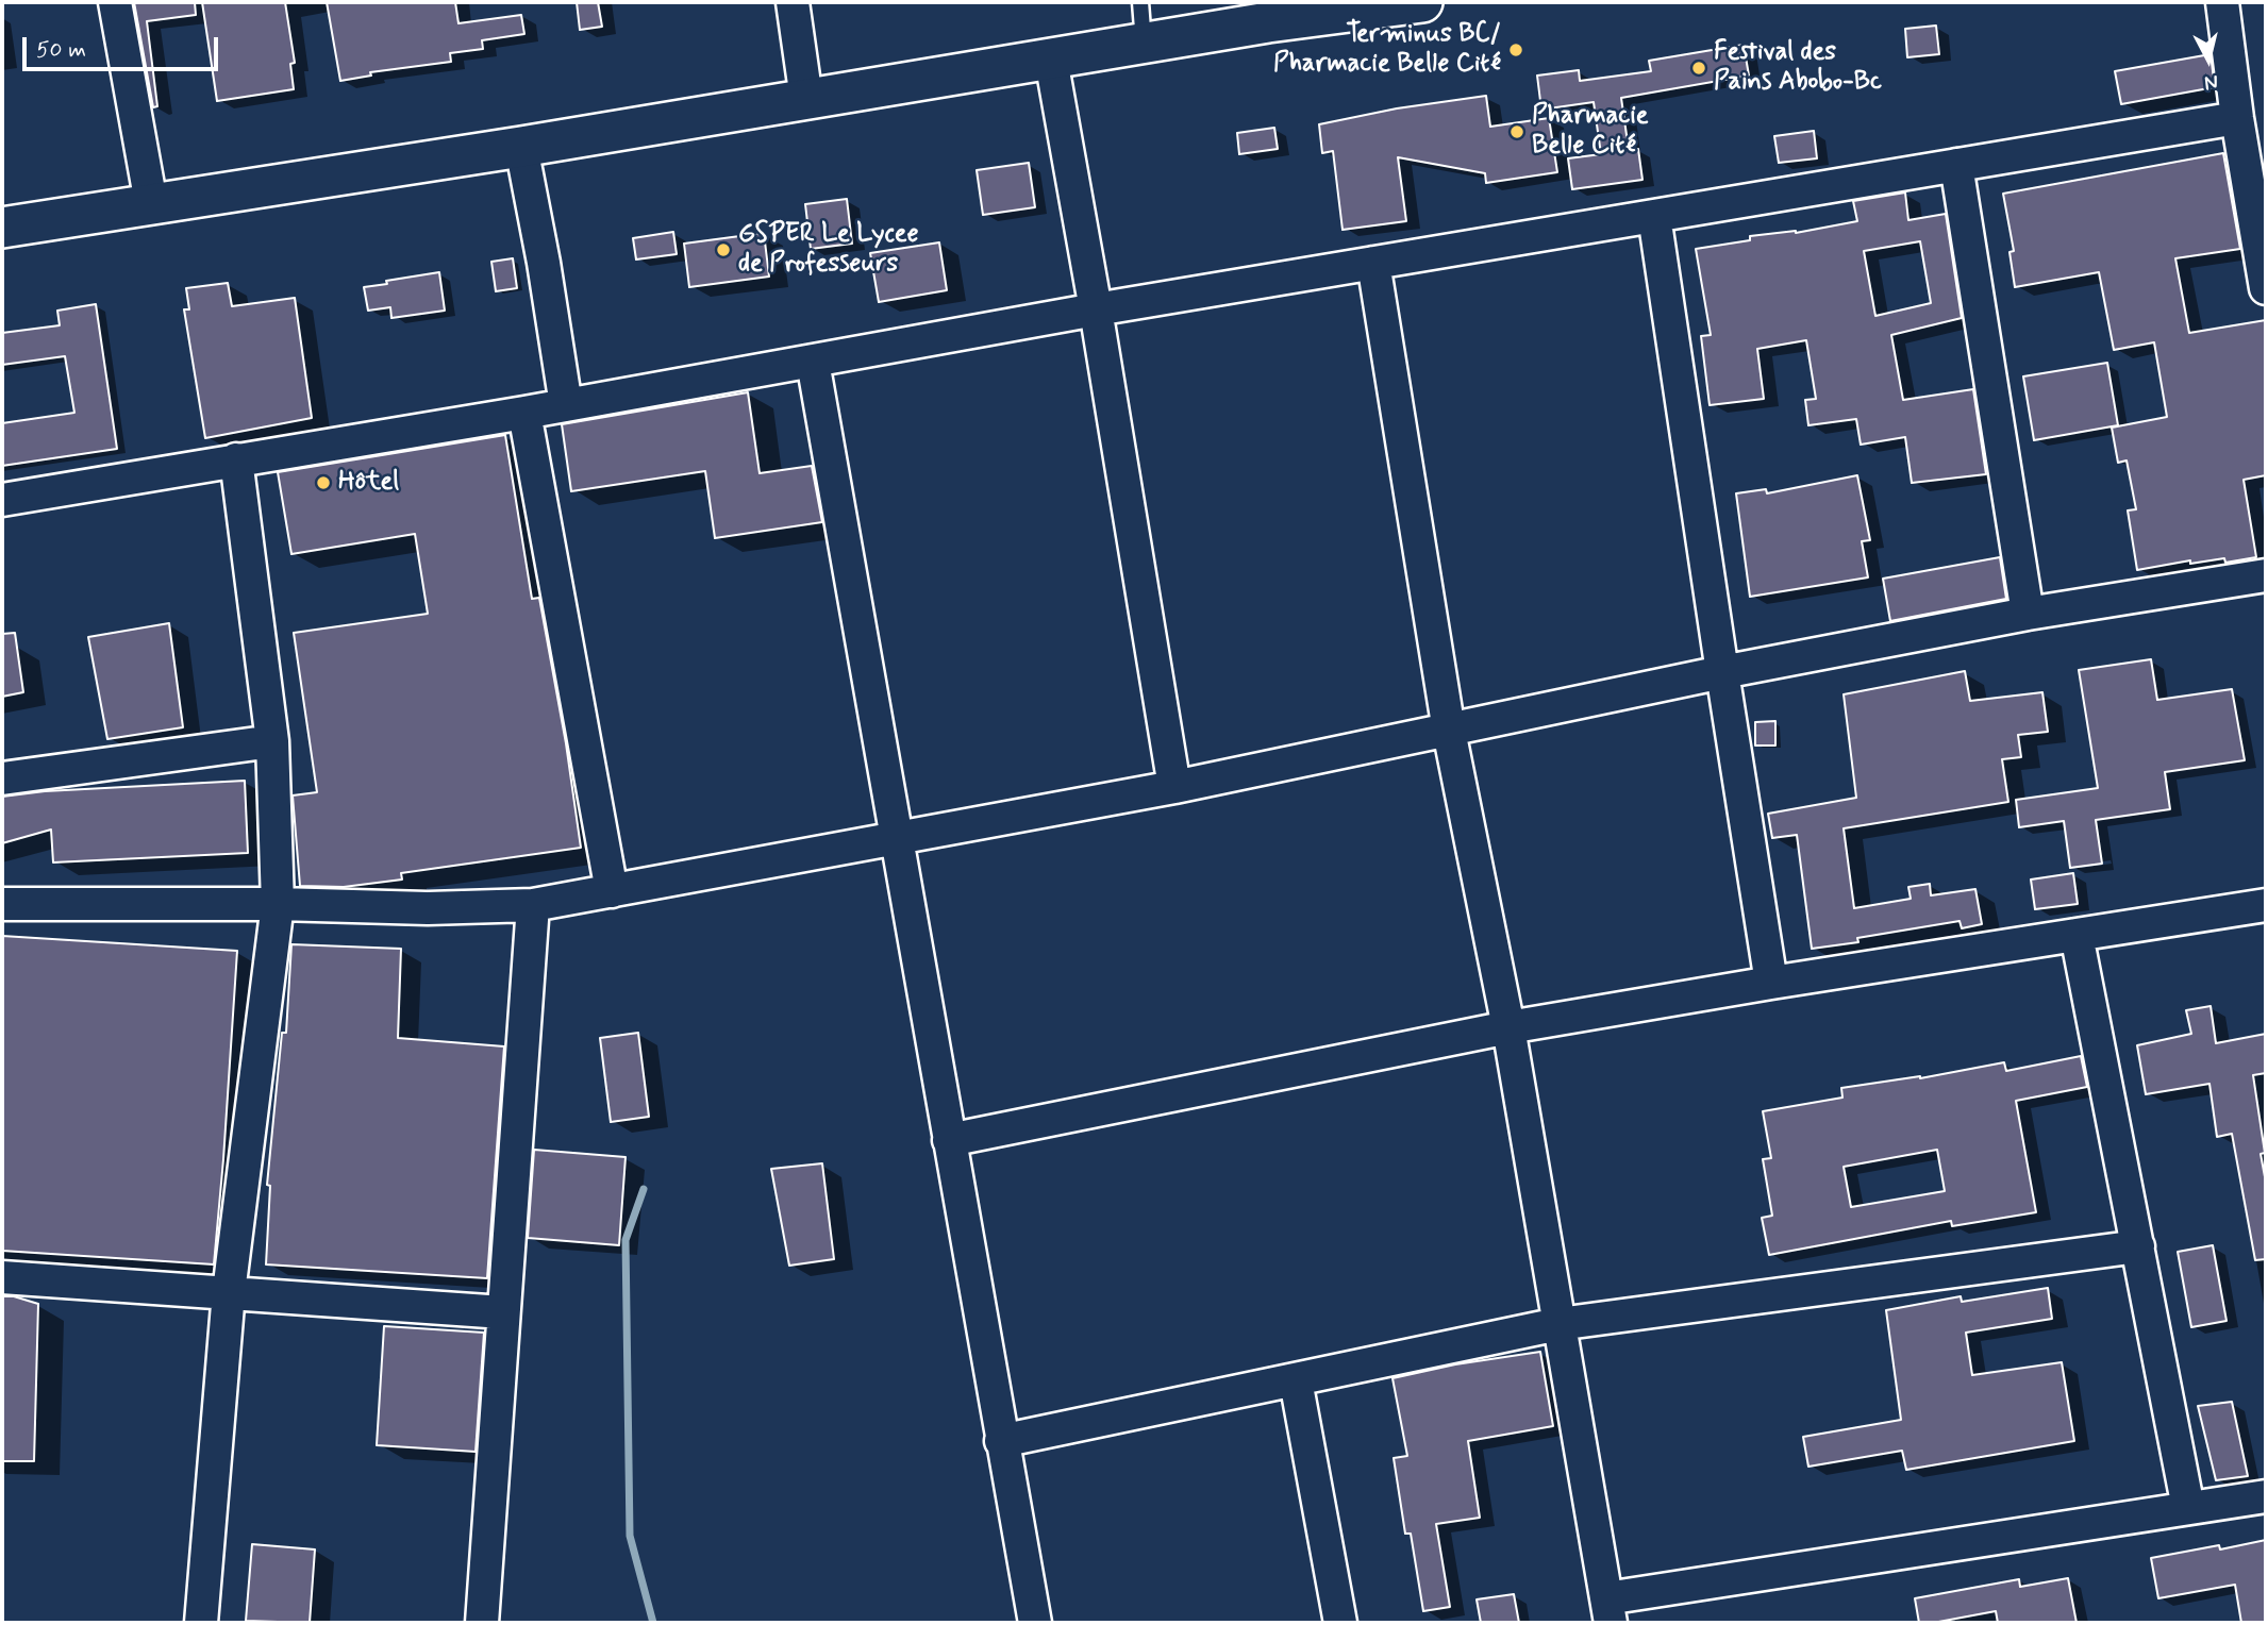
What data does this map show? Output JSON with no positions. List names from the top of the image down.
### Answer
{
  "places": [
    "Terminus BC/ Pharmacie Belle Cité",
    "Festival des Pains Abobo-Bc",
    "Pharmacie Belle Cité",
    "GSPER Le Lycee de Professeurs",
    "Hôtel"
  ],
  "scale_bar": "50 m",
  "north": "bottom"
}
